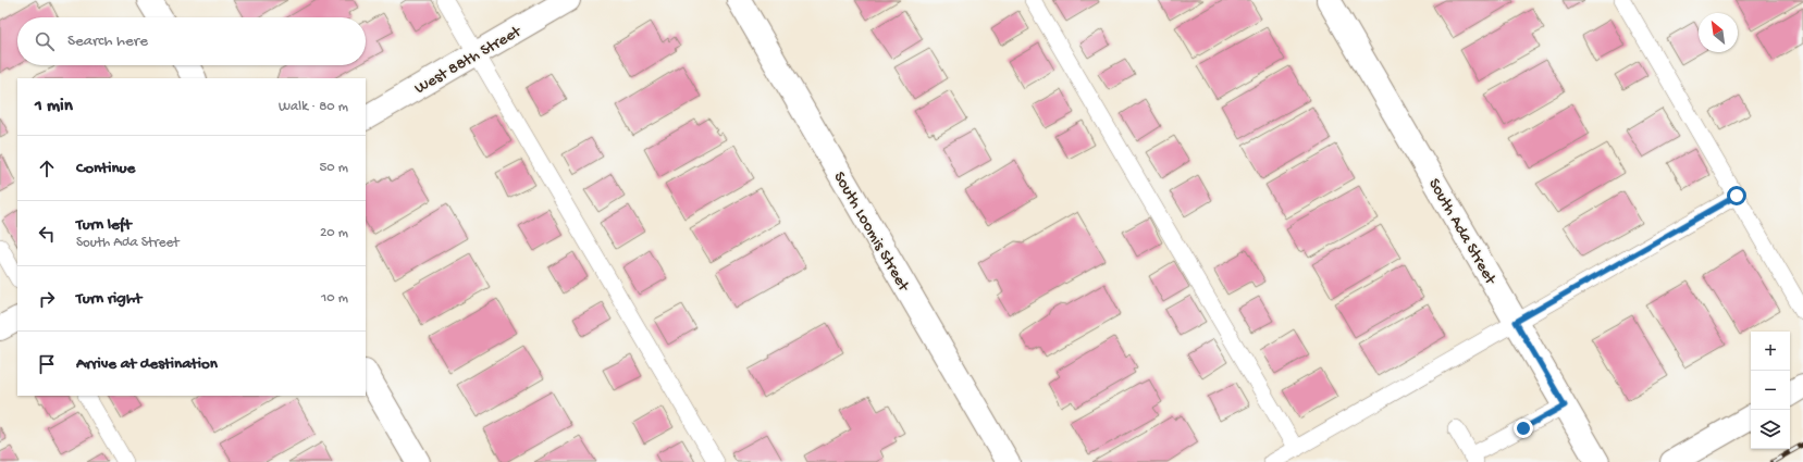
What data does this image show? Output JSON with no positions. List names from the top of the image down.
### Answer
{
  "streets": {
    "street": ["West 88th Street", "South Loomis Street", "South Ada Street"]
  },
  "north": "top left",
  "page": {
    "search": "Search here",
    "heading": ["1 min", "Walk · 80 m"],
    "list": [
      ["Continue", "50 m"],
      ["Turn left", "South Ada Street", "20 m"],
      ["Turn right", "10 m"],
      "Arrive at destination"
    ],
    "map_buttons": ["+", "−"]
  }
}
